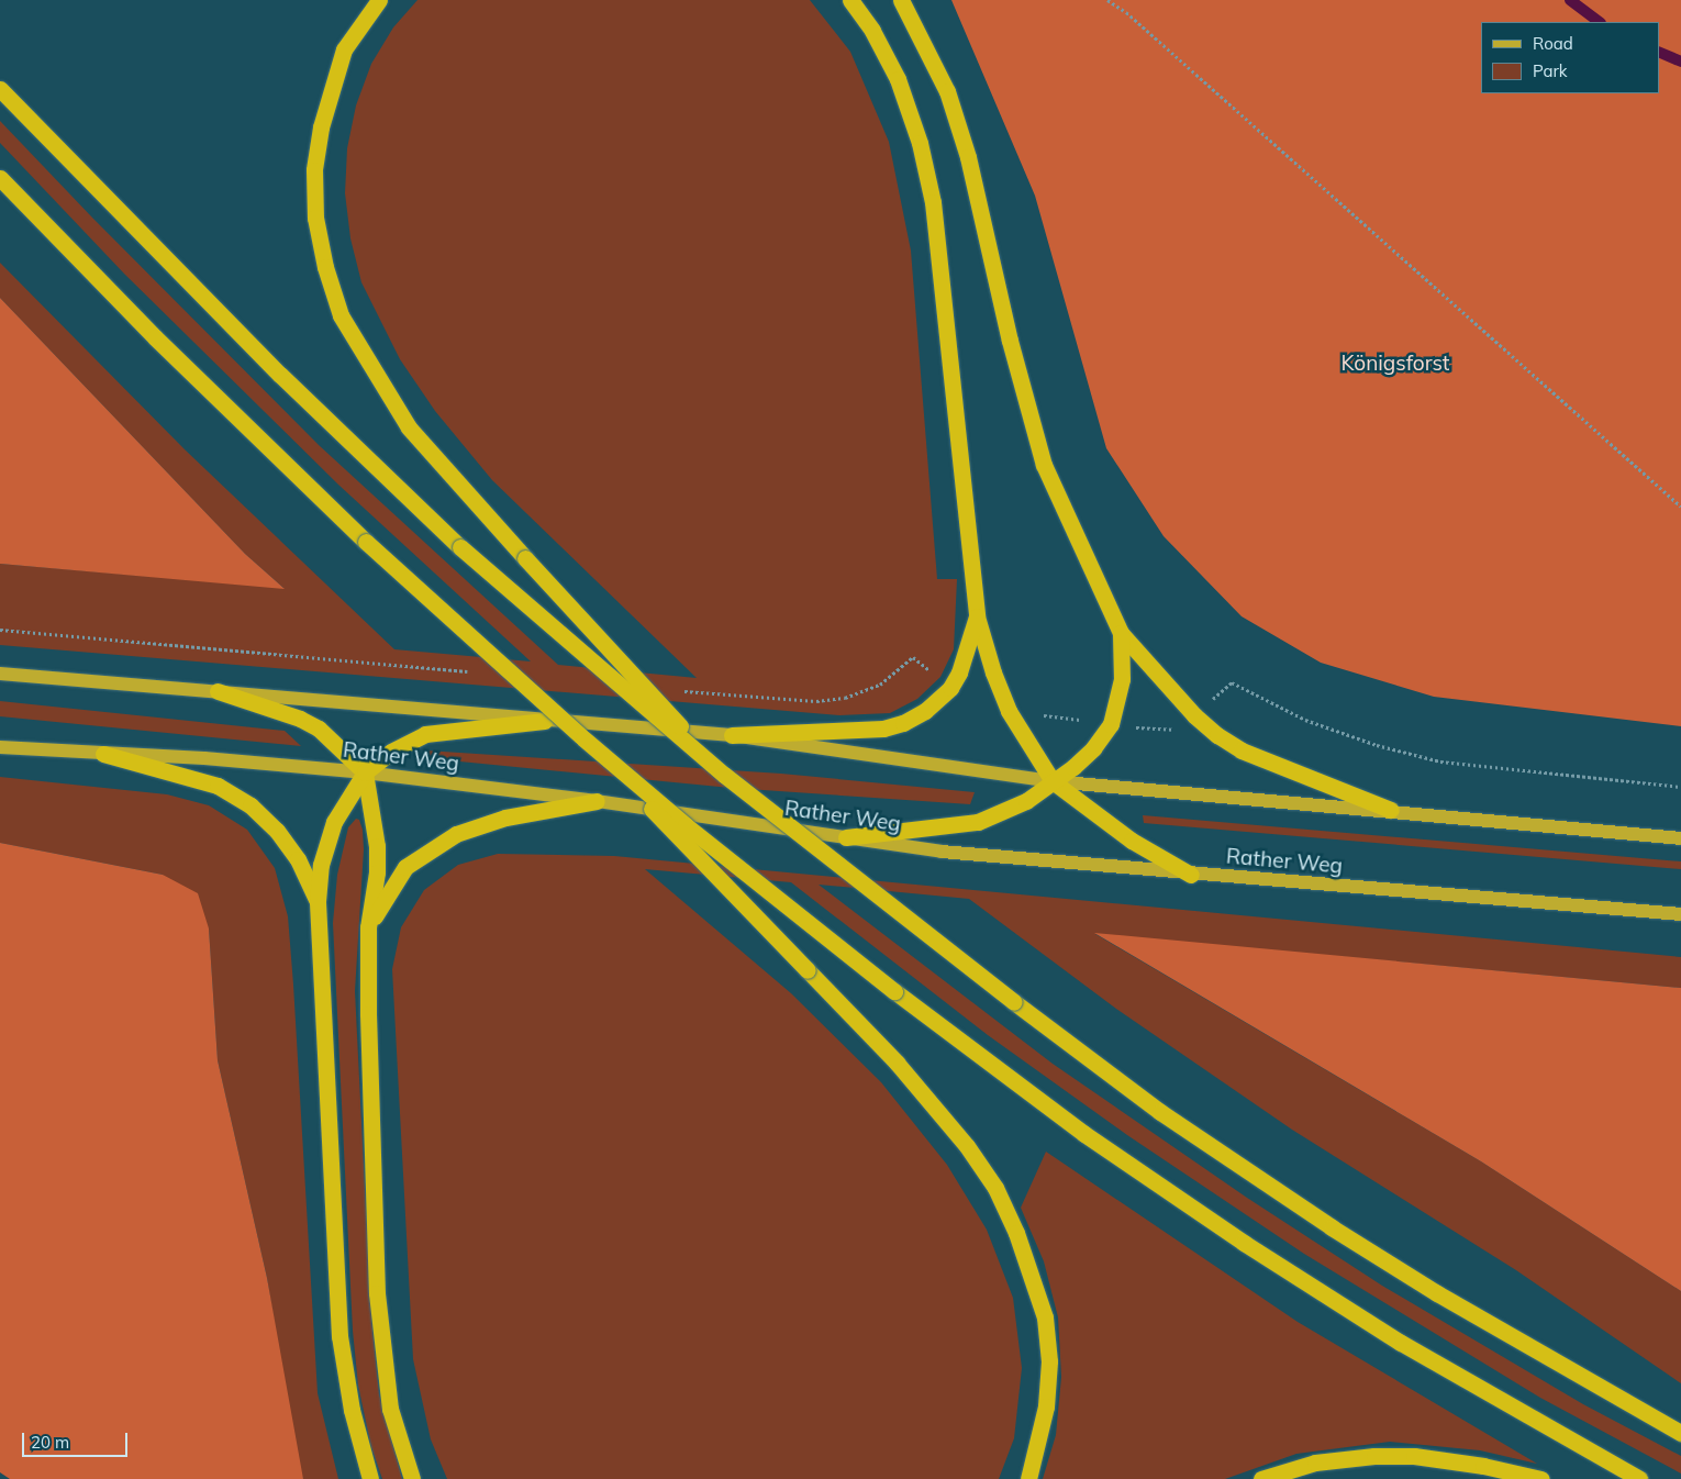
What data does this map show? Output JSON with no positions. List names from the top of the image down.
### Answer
{
  "streets": {
    "main road": ["Rather Weg"]
  },
  "parks": ["Königsforst"],
  "legend": ["Road", "Park"],
  "scale_bar": "20 m"
}
